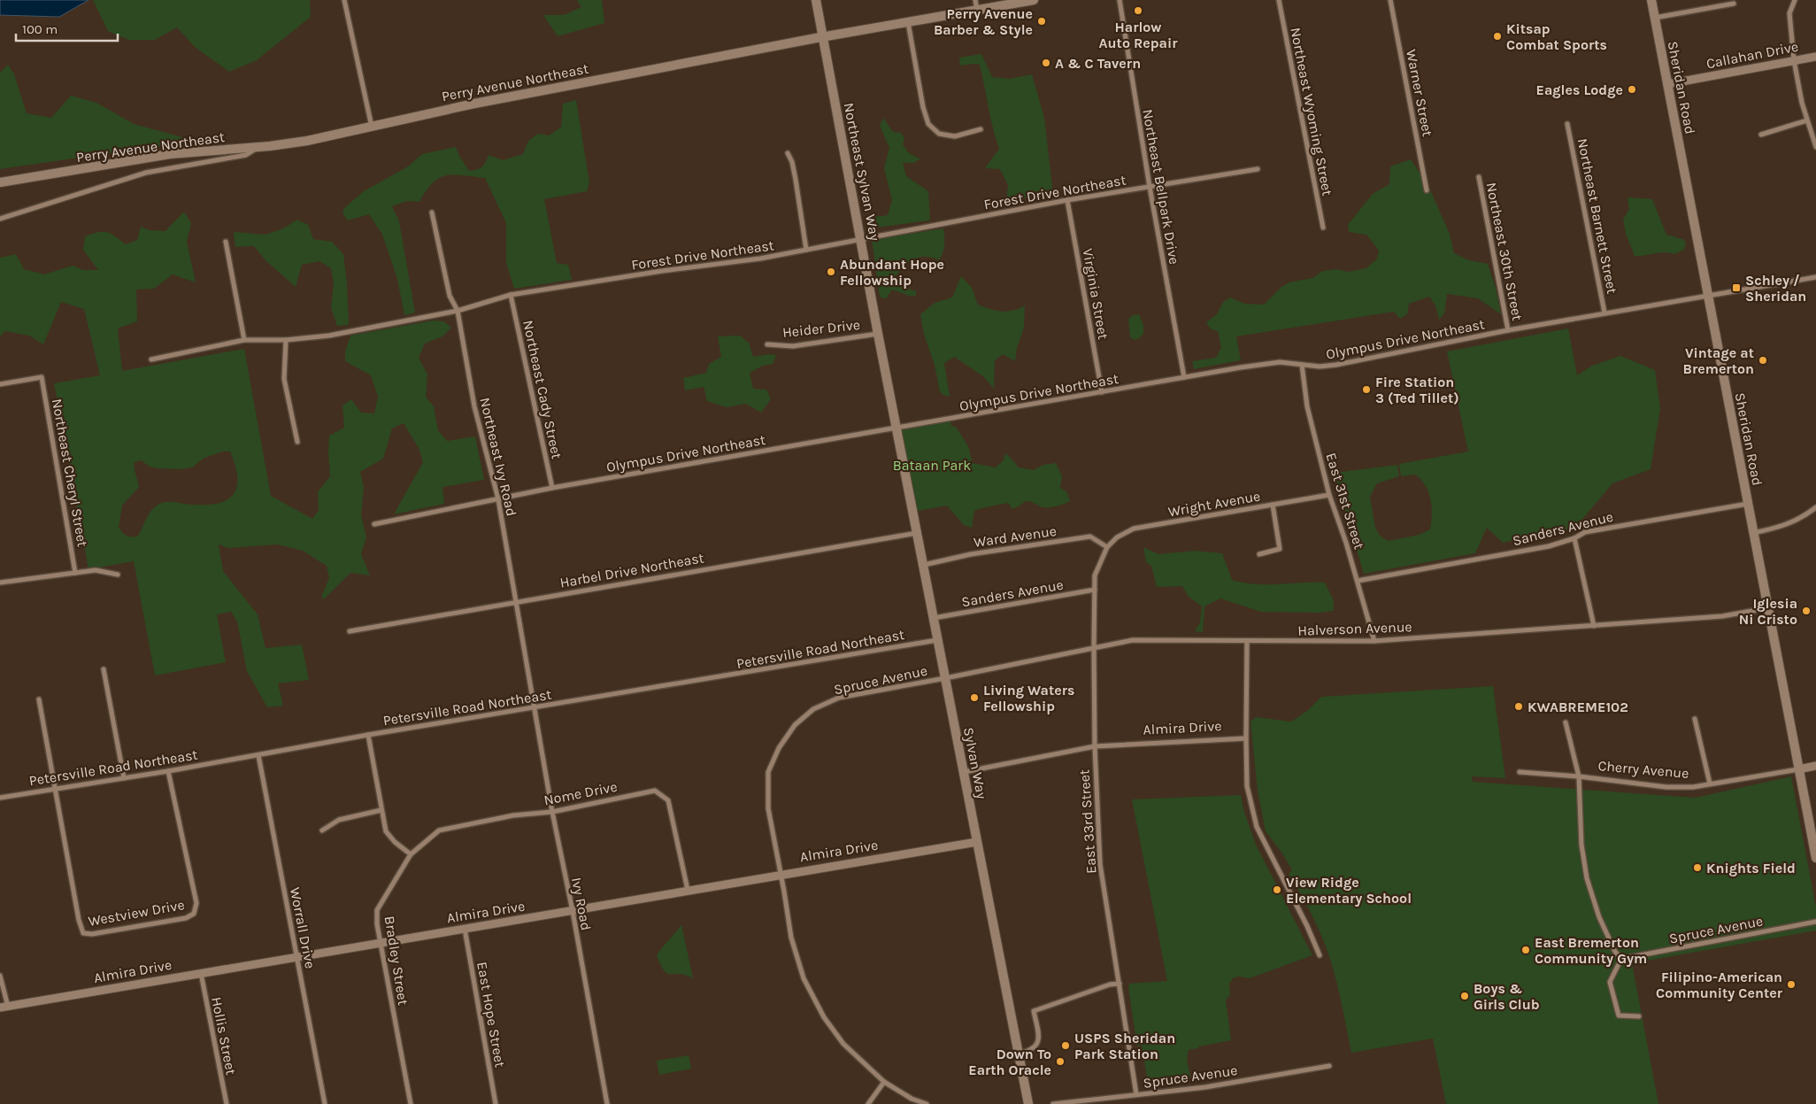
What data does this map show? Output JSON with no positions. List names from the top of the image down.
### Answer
{
  "streets": {
    "main road": [
      "Perry Avenue Northeast",
      "Sheridan Road",
      "Northeast Sylvan Way",
      "Sylvan Way"
    ],
    "street": [
      "Callahan Drive",
      "Warner Street",
      "Northeast Wyoming Street",
      "Northeast Bellpark Drive",
      "Forest Drive Northeast",
      "Northeast Barnett Street",
      "Northeast 30th Street",
      "Virginia Street",
      "Heider Drive",
      "Olympus Drive Northeast",
      "Northeast Cady Street",
      "Northeast Ivy Road",
      "Northeast Cheryl Street",
      "East 31st Street",
      "Wright Avenue",
      "Sanders Avenue",
      "Ward Avenue",
      "Harbel Drive Northeast",
      "Halverson Avenue",
      "Petersville Road Northeast",
      "Spruce Avenue",
      "Almira Drive",
      "Cherry Avenue",
      "Nome Drive",
      "East 33rd Street",
      "Ivy Road",
      "Westview Drive",
      "Worrall Drive",
      "Bradley Street",
      "East Hope Street",
      "Hollis Street"
    ]
  },
  "crossings": [
    ["Callahan Drive", "Sheridan Road"],
    ["Perry Avenue Northeast", "Northeast Sylvan Way"],
    ["Sheridan Road", "Olympus Drive Northeast"],
    ["Sheridan Road", "Sanders Avenue"],
    ["Sheridan Road", "Halverson Avenue"],
    ["Sheridan Road", "Cherry Avenue"],
    ["Northeast Sylvan Way", "Forest Drive Northeast"],
    ["Northeast Sylvan Way", "Heider Drive"],
    ["Northeast Sylvan Way", "Olympus Drive Northeast"],
    ["Northeast Sylvan Way", "Sylvan Way"],
    ["Northeast Bellpark Drive", "Forest Drive Northeast"],
    ["Northeast Bellpark Drive", "Olympus Drive Northeast"],
    ["Forest Drive Northeast", "Virginia Street"],
    ["Forest Drive Northeast", "Northeast Cady Street"],
    ["Forest Drive Northeast", "Northeast Ivy Road"],
    ["Northeast Barnett Street", "Olympus Drive Northeast"],
    ["Northeast 30th Street", "Olympus Drive Northeast"],
    ["Virginia Street", "Olympus Drive Northeast"],
    ["Olympus Drive Northeast", "Northeast Cady Street"],
    ["Olympus Drive Northeast", "Northeast Ivy Road"],
    ["Olympus Drive Northeast", "East 31st Street"],
    ["Olympus Drive Northeast", "Sylvan Way"],
    ["Northeast Ivy Road", "Harbel Drive Northeast"],
    ["Northeast Ivy Road", "Petersville Road Northeast"],
    ["Northeast Ivy Road", "Ivy Road"],
    ["East 31st Street", "Wright Avenue"],
    ["East 31st Street", "Sanders Avenue"],
    ["East 31st Street", "Halverson Avenue"],
    ["Wright Avenue", "Ward Avenue"],
    ["Wright Avenue", "East 33rd Street"],
    ["Sanders Avenue", "Sylvan Way"],
    ["Sanders Avenue", "East 33rd Street"],
    ["Ward Avenue", "Sylvan Way"],
    ["Ward Avenue", "East 33rd Street"],
    ["Harbel Drive Northeast", "Sylvan Way"],
    ["Halverson Avenue", "Spruce Avenue"],
    ["Halverson Avenue", "Sylvan Way"],
    ["Halverson Avenue", "East 33rd Street"],
    ["Petersville Road Northeast", "Sylvan Way"],
    ["Petersville Road Northeast", "Ivy Road"],
    ["Petersville Road Northeast", "Westview Drive"],
    ["Petersville Road Northeast", "Worrall Drive"],
    ["Spruce Avenue", "Almira Drive"],
    ["Spruce Avenue", "Sylvan Way"],
    ["Spruce Avenue", "East 33rd Street"],
    ["Almira Drive", "Sylvan Way"],
    ["Almira Drive", "Nome Drive"],
    ["Almira Drive", "East 33rd Street"],
    ["Almira Drive", "Ivy Road"],
    ["Almira Drive", "Worrall Drive"],
    ["Almira Drive", "Bradley Street"],
    ["Almira Drive", "East Hope Street"],
    ["Almira Drive", "Hollis Street"],
    ["Nome Drive", "Ivy Road"],
    ["Nome Drive", "Bradley Street"]
  ],
  "parks": ["Bataan Park"],
  "places": {
    "other": [
      "Harlow Auto Repair",
      "Perry Avenue Barber & Style",
      "Kitsap Combat Sports",
      "A & C Tavern",
      "Eagles Lodge",
      "Abundant Hope Fellowship",
      "Vintage at Bremerton",
      "Fire Station 3 (Ted Tillet)",
      "Iglesia Ni Cristo",
      "Living Waters Fellowship",
      "KWABREME102",
      "Knights Field",
      "View Ridge Elementary School",
      "East Bremerton Community Gym",
      "Filipino-American Community Center",
      "Boys & Girls Club",
      "USPS Sheridan Park Station",
      "Down To Earth Oracle"
    ],
    "transit": ["Schley / Sheridan"]
  },
  "scale_bar": "100 m"
}
